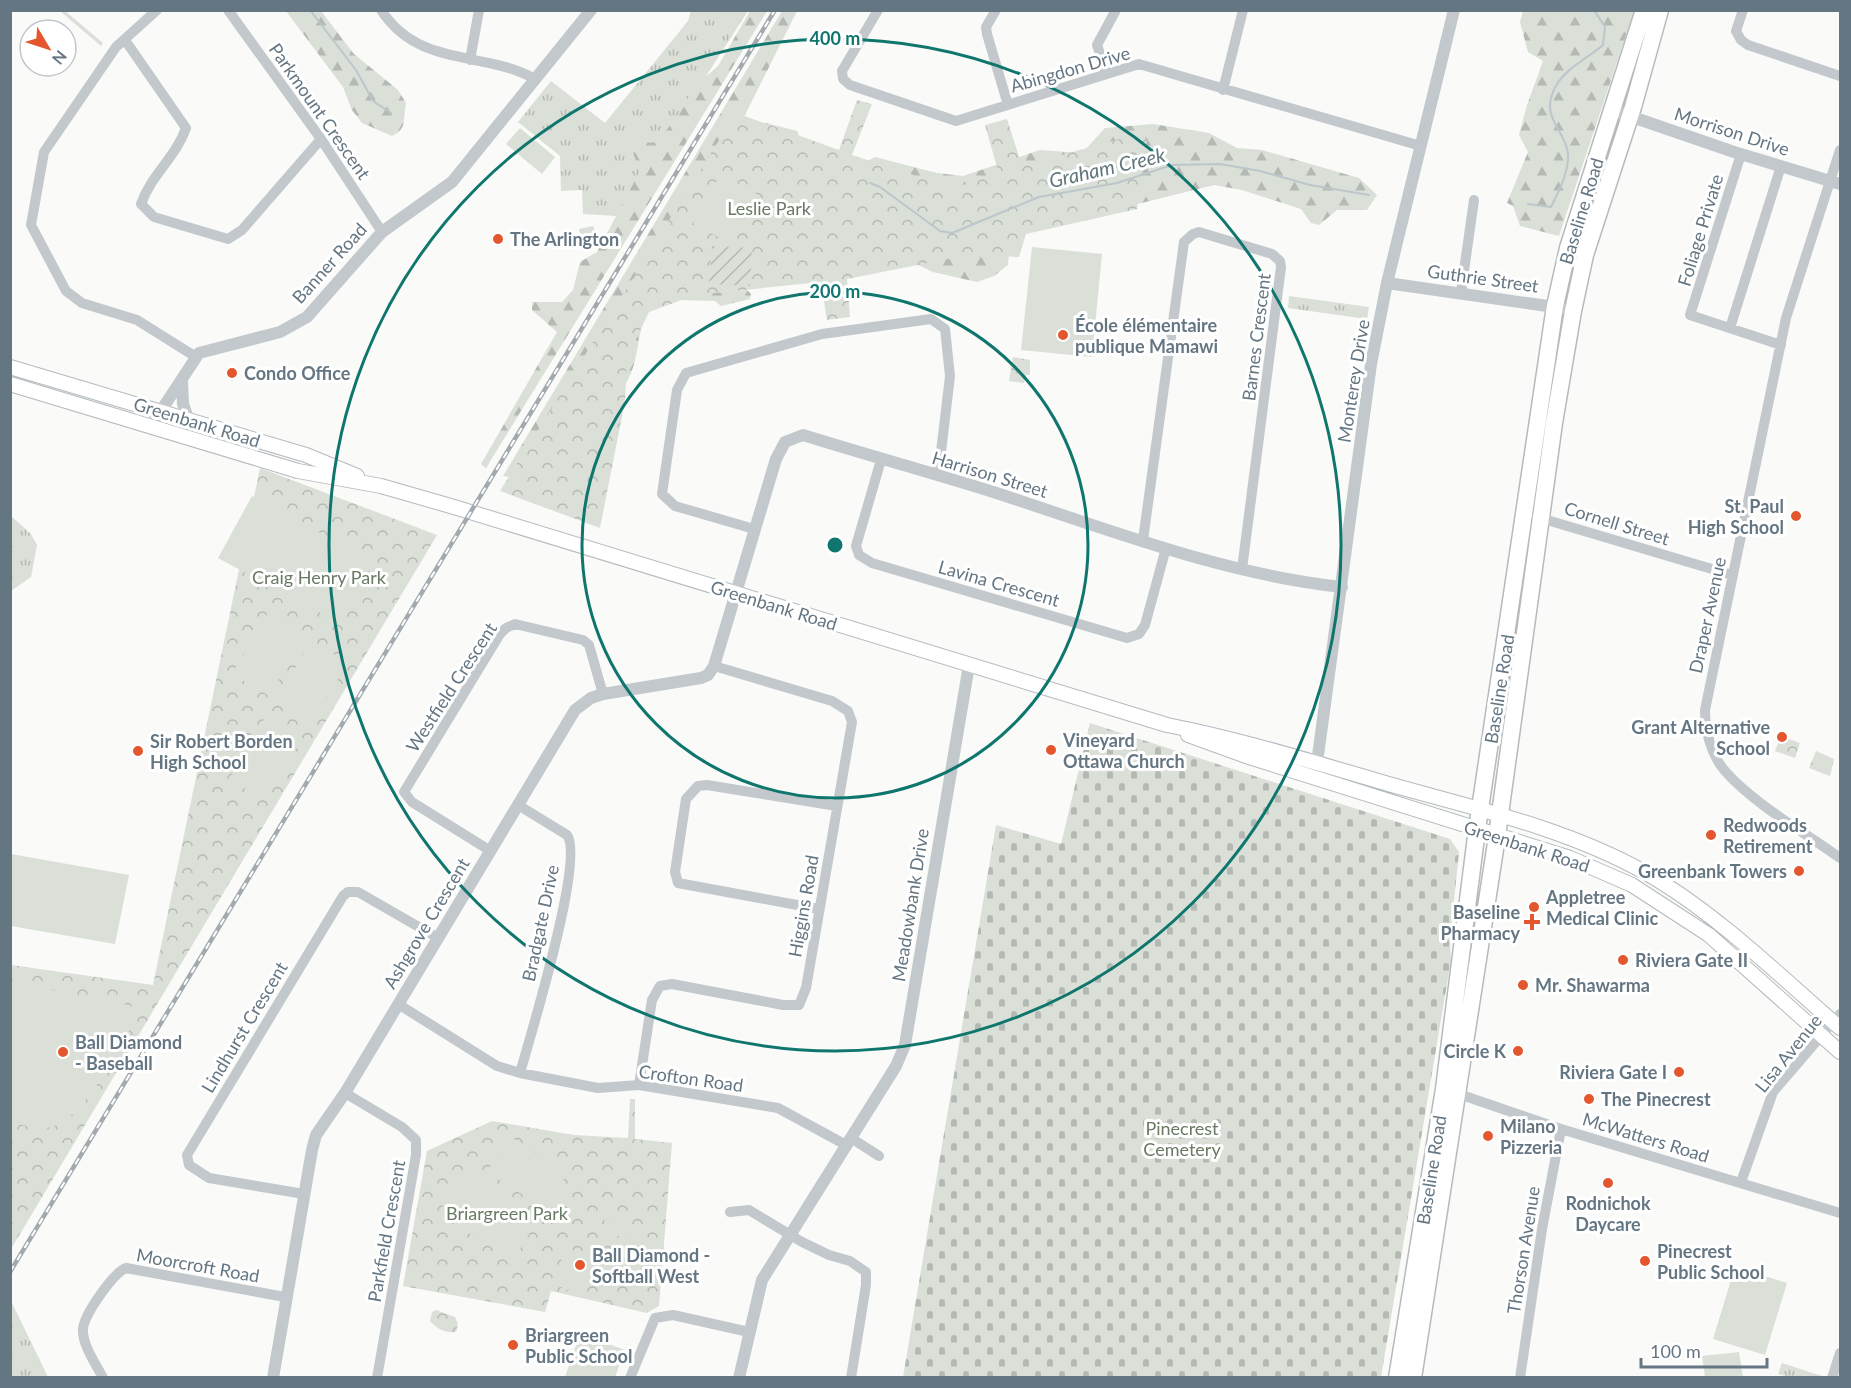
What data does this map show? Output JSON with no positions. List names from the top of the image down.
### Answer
{
  "streets": {
    "main road": ["Baseline Road", "Greenbank Road"],
    "street": [
      "Abingdon Drive",
      "Parkmount Crescent",
      "Morrison Drive",
      "Foliage Private",
      "Banner Road",
      "Guthrie Street",
      "Barnes Crescent",
      "Monterey Drive",
      "Harrison Street",
      "Cornell Street",
      "Lavina Crescent",
      "Draper Avenue",
      "Westfield Crescent",
      "Meadowbank Drive",
      "Higgins Road",
      "Ashgrove Crescent",
      "Bradgate Drive",
      "Lindhurst Crescent",
      "Lisa Avenue",
      "Crofton Road",
      "McWatters Road",
      "Parkfield Crescent",
      "Thorson Avenue",
      "Moorcroft Road"
    ]
  },
  "crossings": [
    ["Abingdon Drive", "Monterey Drive"],
    ["Parkmount Crescent", "Banner Road"],
    ["Morrison Drive", "Baseline Road"],
    ["Morrison Drive", "Foliage Private"],
    ["Morrison Drive", "Draper Avenue"],
    ["Baseline Road", "Guthrie Street"],
    ["Baseline Road", "Greenbank Road"],
    ["Baseline Road", "Cornell Street"],
    ["Baseline Road", "McWatters Road"],
    ["Guthrie Street", "Monterey Drive"],
    ["Barnes Crescent", "Harrison Street"],
    ["Monterey Drive", "Greenbank Road"],
    ["Monterey Drive", "Harrison Street"],
    ["Greenbank Road", "Harrison Street"],
    ["Greenbank Road", "Meadowbank Drive"],
    ["Greenbank Road", "Lisa Avenue"],
    ["Harrison Street", "Lavina Crescent"],
    ["Cornell Street", "Draper Avenue"],
    ["Westfield Crescent", "Ashgrove Crescent"],
    ["Meadowbank Drive", "Crofton Road"],
    ["Higgins Road", "Ashgrove Crescent"],
    ["Higgins Road", "Crofton Road"],
    ["Ashgrove Crescent", "Bradgate Drive"],
    ["Ashgrove Crescent", "Lindhurst Crescent"],
    ["Ashgrove Crescent", "Crofton Road"],
    ["Ashgrove Crescent", "Parkfield Crescent"],
    ["Ashgrove Crescent", "Moorcroft Road"],
    ["Bradgate Drive", "Crofton Road"],
    ["Lisa Avenue", "McWatters Road"],
    ["McWatters Road", "Thorson Avenue"]
  ],
  "water": ["Graham Creek"],
  "parks": [
    "Leslie Park",
    "Craig Henry Park",
    "Pinecrest Cemetery",
    "Briargreen Park"
  ],
  "places": {
    "other": [
      "The Arlington",
      "École élémentaire publique Mamawi",
      "Condo Office",
      "St. Paul High School",
      "Grant Alternative School",
      "Vineyard Ottawa Church",
      "Sir Robert Borden High School",
      "Redwoods Retirement",
      "Greenbank Towers",
      "Appletree Medical Clinic",
      "Riviera Gate II",
      "Mr. Shawarma",
      "Circle K",
      "Ball Diamond - Baseball",
      "Riviera Gate I",
      "The Pinecrest",
      "Milano Pizzeria",
      "Rodnichok Daycare",
      "Pinecrest Public School",
      "Ball Diamond - Softball West",
      "Briargreen Public School"
    ],
    "health": ["Baseline Pharmacy"]
  },
  "scale_bar": "100 m",
  "north": "bottom right",
  "rings": ["400 m", "200 m"]
}
